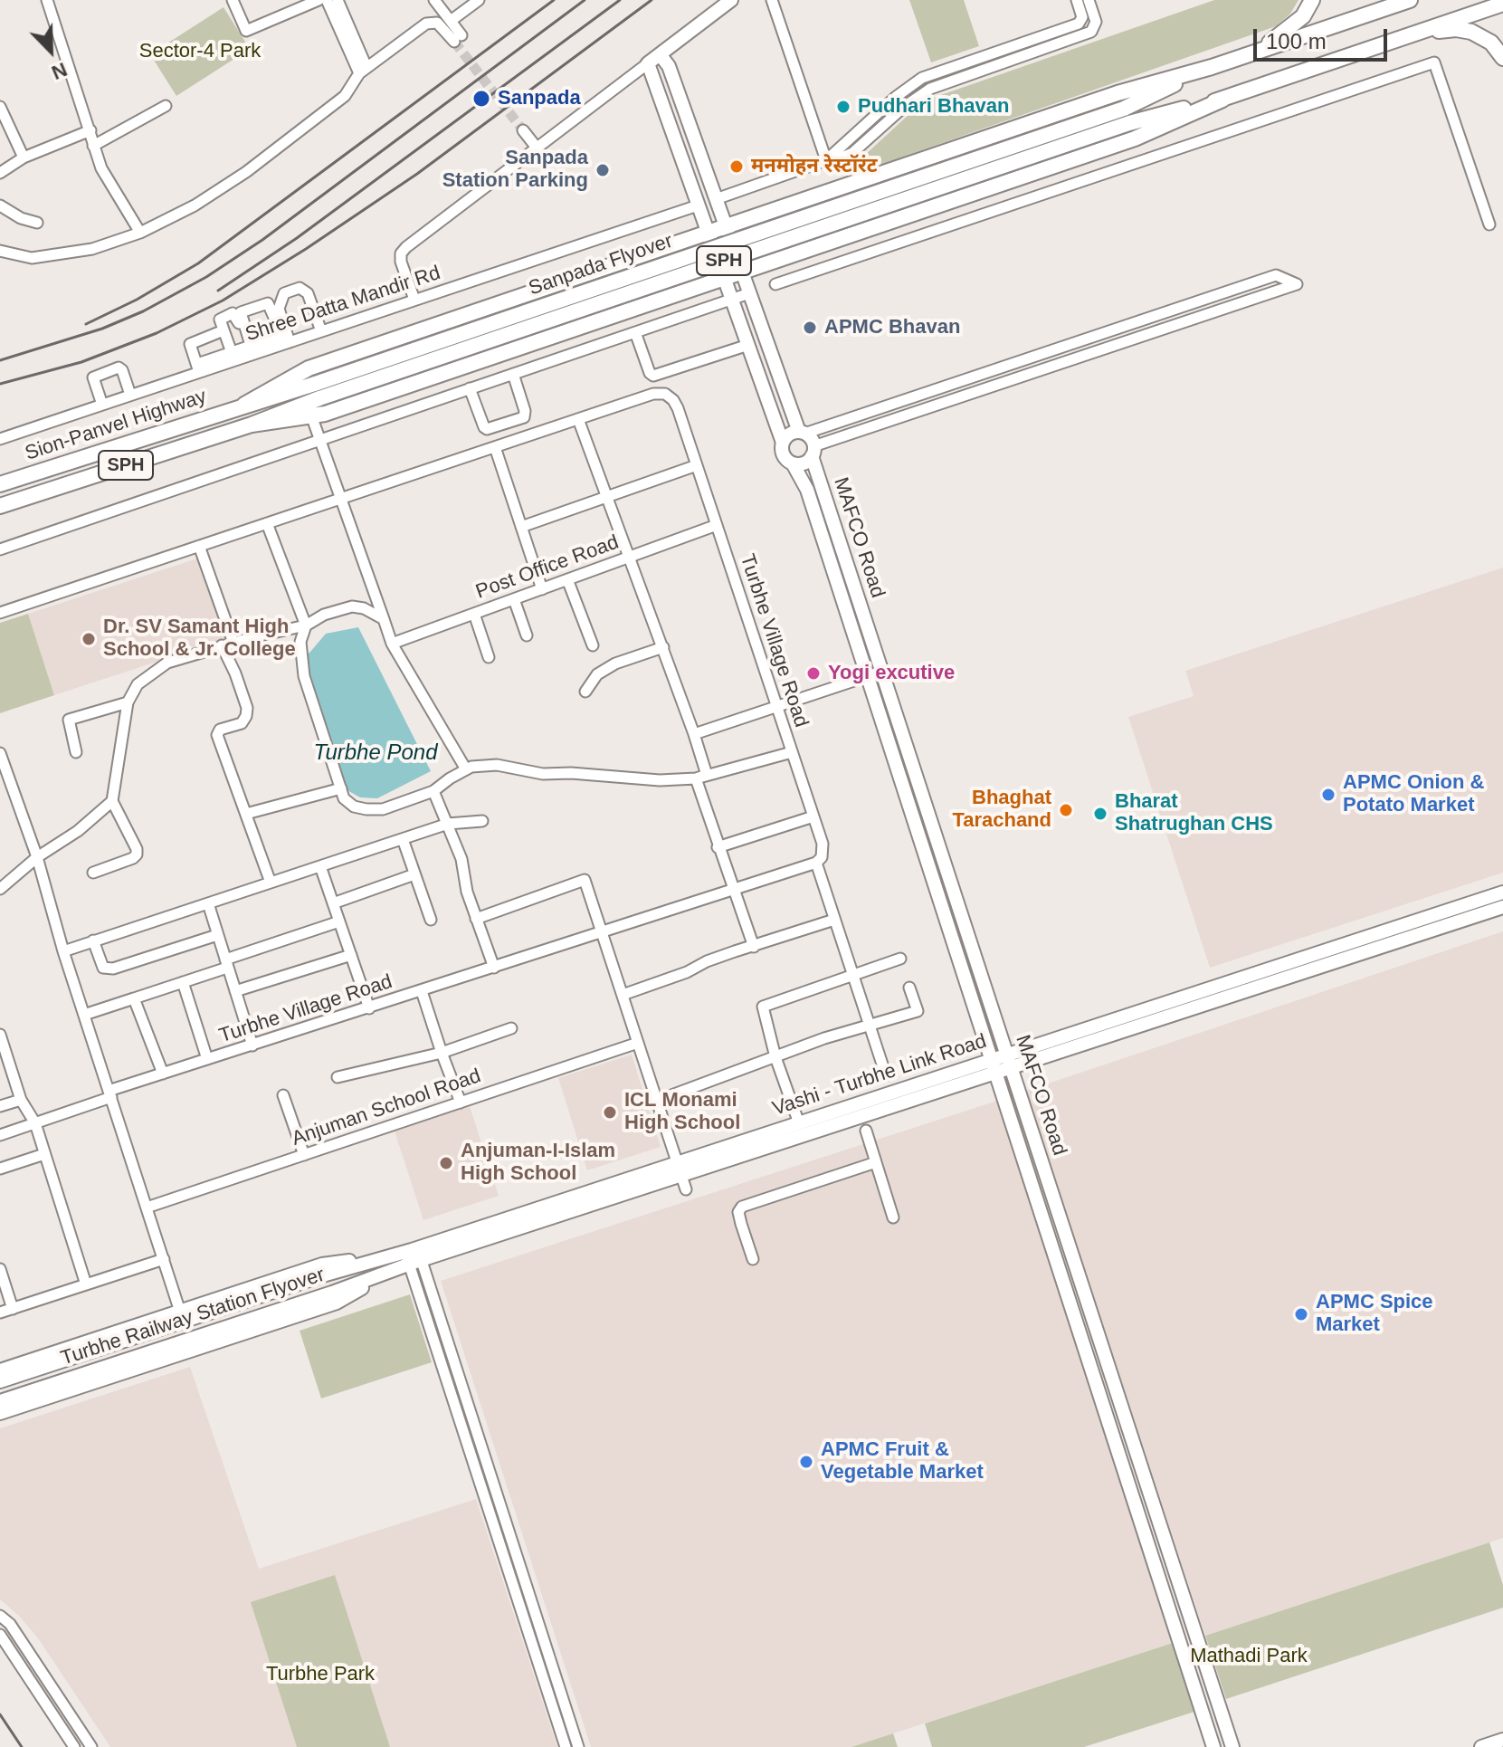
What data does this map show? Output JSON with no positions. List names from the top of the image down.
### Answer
{
  "streets": {
    "highway": ["SPH", "Sanpada Flyover", "Sion-Panvel Highway"],
    "main road": ["MAFCO Road", "Vashi - Turbhe Link Road", "Turbhe Railway Station Flyover"],
    "street": [
      "Shree Datta Mandir Rd",
      "Post Office Road",
      "Turbhe Village Road",
      "Anjuman School Road"
    ]
  },
  "crossings": [
    ["SPH", "Sanpada Flyover"],
    ["Sanpada Flyover", "Sion-Panvel Highway"],
    ["MAFCO Road", "Vashi - Turbhe Link Road"],
    ["Post Office Road", "Turbhe Village Road"],
    ["Vashi - Turbhe Link Road", "Turbhe Railway Station Flyover"]
  ],
  "water": ["Turbhe Pond"],
  "parks": ["Sector-4 Park", "Mathadi Park", "Turbhe Park"],
  "places": [
    "Sanpada",
    "Pudhari Bhavan",
    "मनमोहन रेस्टॉरंट",
    "Sanpada Station Parking",
    "APMC Bhavan",
    "Dr. SV Samant High School & Jr. College",
    "Yogi excutive",
    "APMC Onion & Potato Market",
    "Bhaghat Tarachand",
    "Bharat Shatrughan CHS",
    "ICL Monami High School",
    "Anjuman-I-Islam High School",
    "APMC Spice Market",
    "APMC Fruit & Vegetable Market"
  ],
  "scale_bar": "100 m",
  "north": "bottom right"
}
